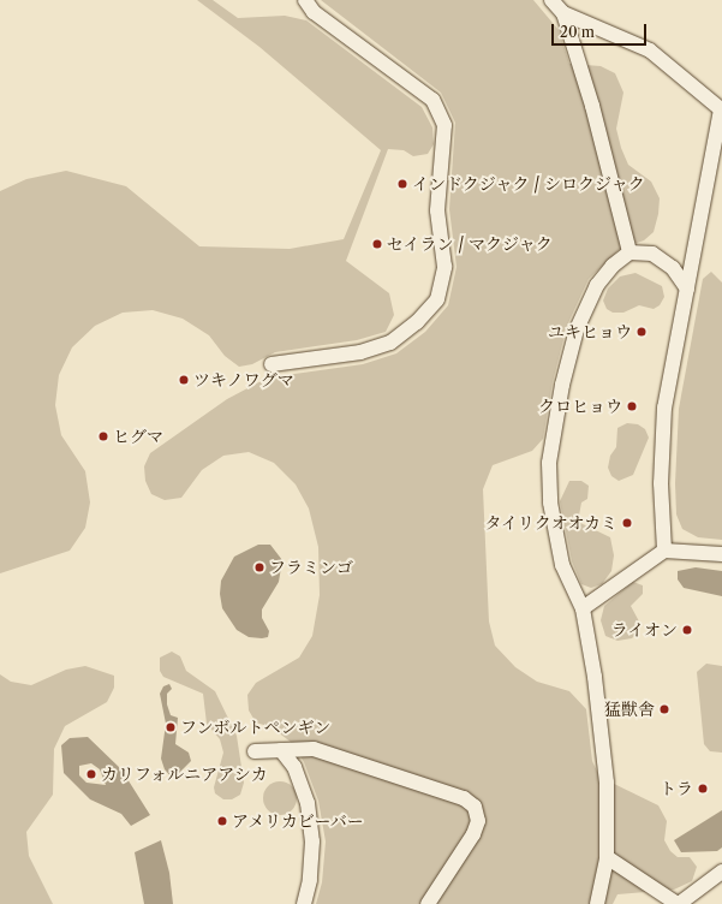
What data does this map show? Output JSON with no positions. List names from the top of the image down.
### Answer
{
  "places": [
    "インドクジャク / シロクジャク",
    "セイラン / マクジャク",
    "ユキヒョウ",
    "ツキノワグマ",
    "クロヒョウ",
    "ヒグマ",
    "タイリクオオカミ",
    "フラミンゴ",
    "ライオン",
    "猛獣舎",
    "フンボルトペンギン",
    "カリフォルニアアシカ",
    "トラ",
    "アメリカビーバー"
  ],
  "scale_bar": "20 m"
}
